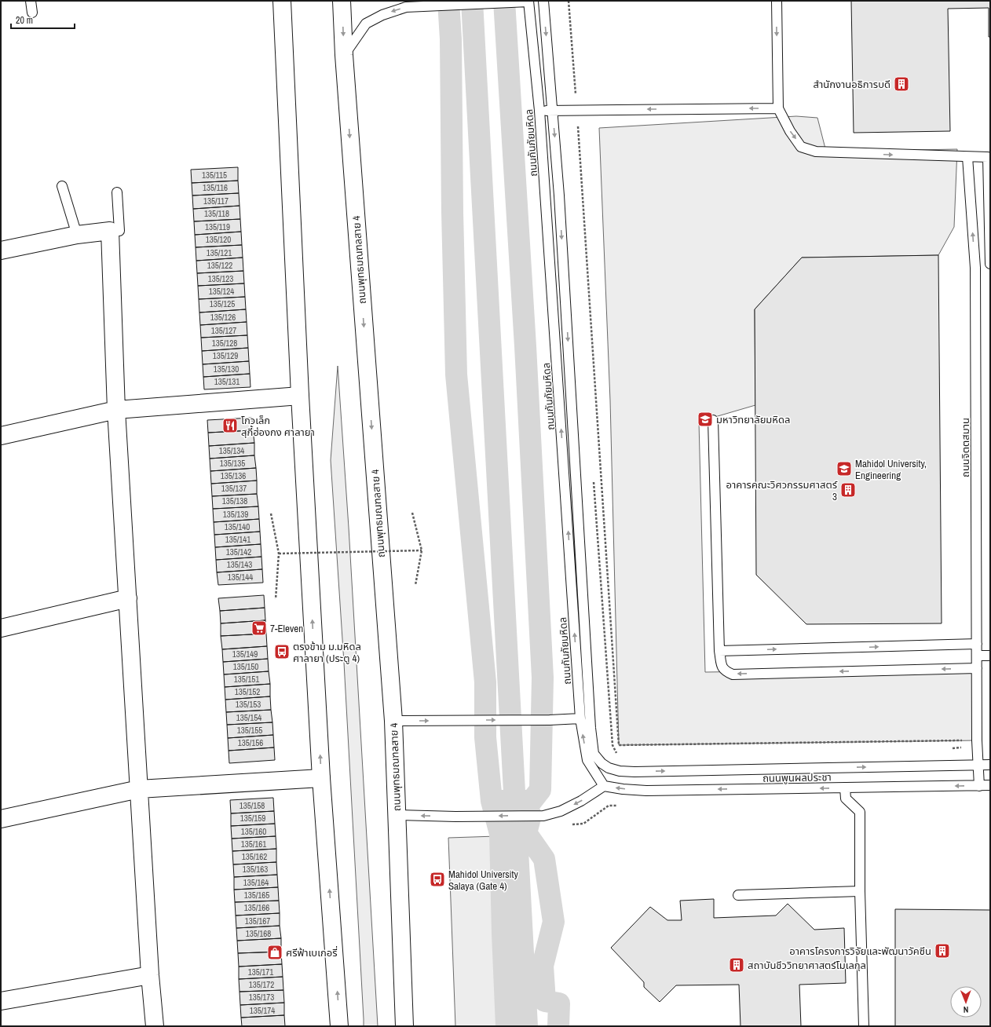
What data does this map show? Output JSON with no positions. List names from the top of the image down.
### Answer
{
  "streets": {
    "main road": ["ถนนพุทธมณฑลสาย 4"],
    "lane": ["ถนนกันภัยมหิดล", "ถนนจิตตสมาน", "ถนนพูนผลประชา"]
  },
  "crossings": [
    ["ถนนกันภัยมหิดล", "ถนนพูนผลประชา"],
    ["ถนนจิตตสมาน", "ถนนพูนผลประชา"]
  ],
  "places": {
    "building": [
      "สำนักงานอธิการบดี",
      "อาคารคณะวิศวกรรมศาสตร์ 3",
      "อาคารโครงการวิจัยและพัฒนาวัคซีน",
      "สถาบันชีววิทยาศาสตร์โมเลกุล"
    ],
    "school or university": ["มหาวิทยาลัยมหิดล", "Mahidol University, Engineering"],
    "restaurant": ["โกวเล็ก สุกี้ฮ่องกง ศาลายา"],
    "supermarket": ["7-Eleven"],
    "bus stop": ["ตรงข้าม ม.มหิดล ศาลายา (ประตู 4)", "Mahidol University Salaya (Gate 4)"],
    "shop": ["ศรีฟ้าเบเกอรี่"]
  },
  "house_numbers": [
    "135/115",
    "135/116",
    "135/117",
    "135/118",
    "135/119",
    "135/120",
    "135/121",
    "135/122",
    "135/123",
    "135/124",
    "135/125",
    "135/126",
    "135/127",
    "135/128",
    "135/129",
    "135/130",
    "135/131",
    "135/134",
    "135/135",
    "135/136",
    "135/137",
    "135/138",
    "135/139",
    "135/140",
    "135/141",
    "135/142",
    "135/143",
    "135/144",
    "135/149",
    "135/150",
    "135/151",
    "135/152",
    "135/153",
    "135/154",
    "135/155",
    "135/156",
    "135/158",
    "135/159",
    "135/160",
    "135/161",
    "135/162",
    "135/163",
    "135/164",
    "135/165",
    "135/166",
    "135/167",
    "135/168",
    "135/171",
    "135/172",
    "135/173",
    "135/174"
  ],
  "scale_bar": "20 m",
  "north": "bottom"
}
